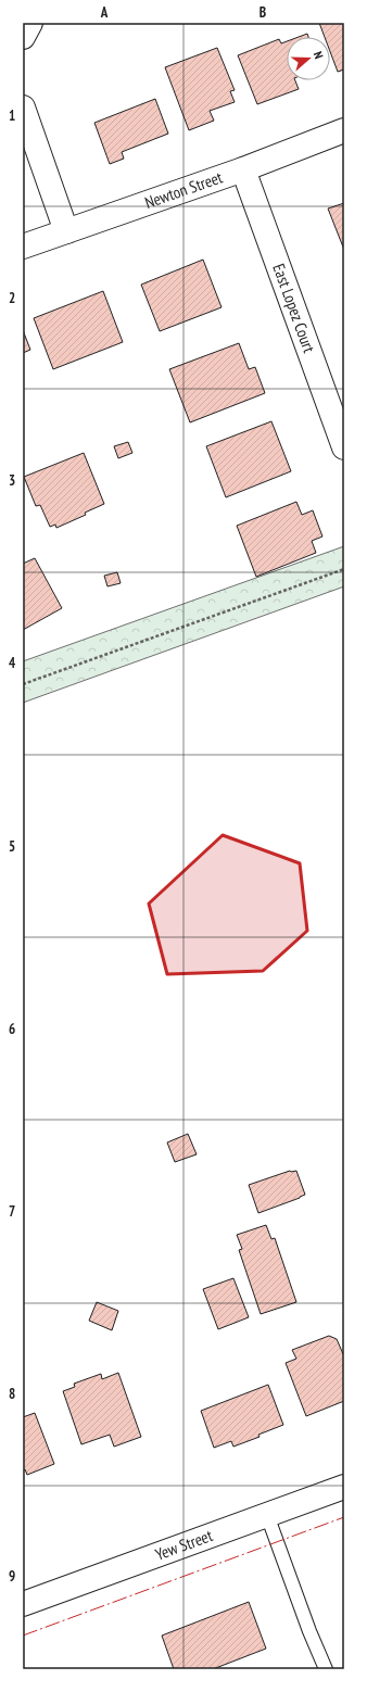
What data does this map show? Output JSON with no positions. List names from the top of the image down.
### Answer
{
  "streets": {
    "street": ["Newton Street", "East Lopez Court", "Yew Street"]
  },
  "crossings": [
    ["Newton Street", "East Lopez Court"]
  ],
  "north": "right",
  "grid": {
    "columns": ["A", "B"],
    "rows": [
      "1",
      "2",
      "3",
      "4",
      "5",
      "6",
      "7",
      "8",
      "9"
    ]
  }
}
